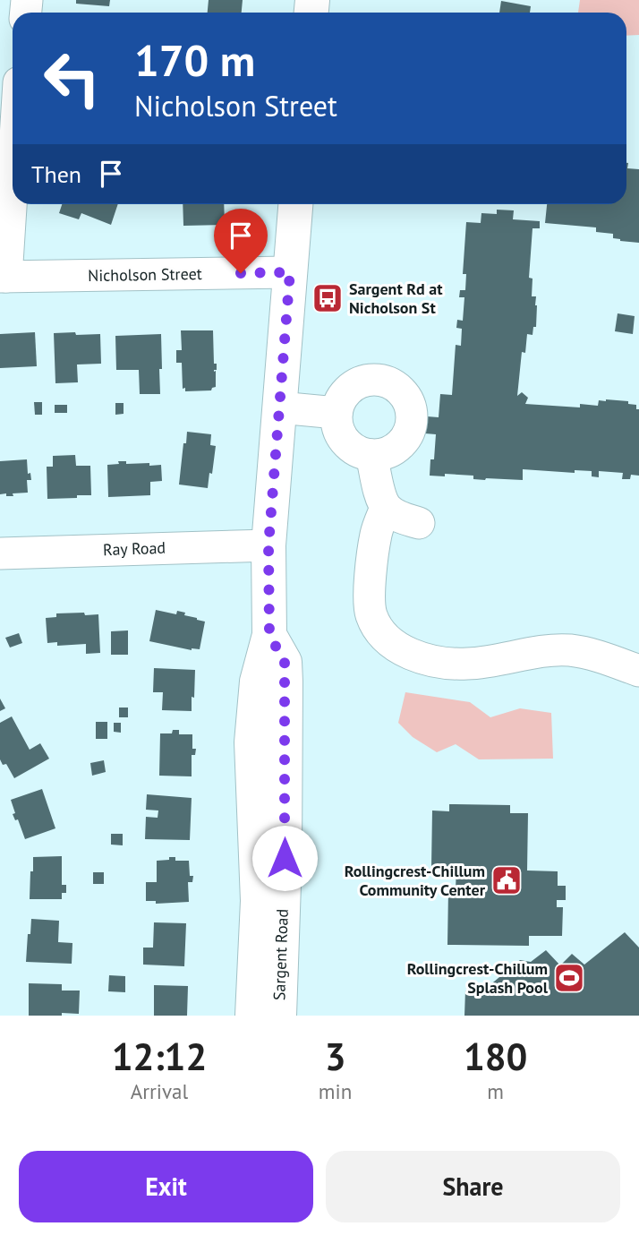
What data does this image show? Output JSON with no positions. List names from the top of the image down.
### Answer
{
  "streets": {
    "main road": ["Sargent Road"],
    "street": ["Nicholson Street", "Ray Road"]
  },
  "crossings": [
    ["Nicholson Street", "Sargent Road"],
    ["Ray Road", "Sargent Road"]
  ],
  "places": {
    "bus stop": ["Sargent Rd at Nicholson St"],
    "public building": ["Rollingcrest-Chillum Community Center"],
    "sports": ["Rollingcrest-Chillum Splash Pool"]
  },
  "page": {
    "turn": ["170 m", "Nicholson Street"],
    "then": "Then",
    "eta": [
      "12:12",
      "Arrival",
      "3",
      "min",
      "180",
      "m"
    ],
    "buttons": ["Exit", "Share"]
  }
}
